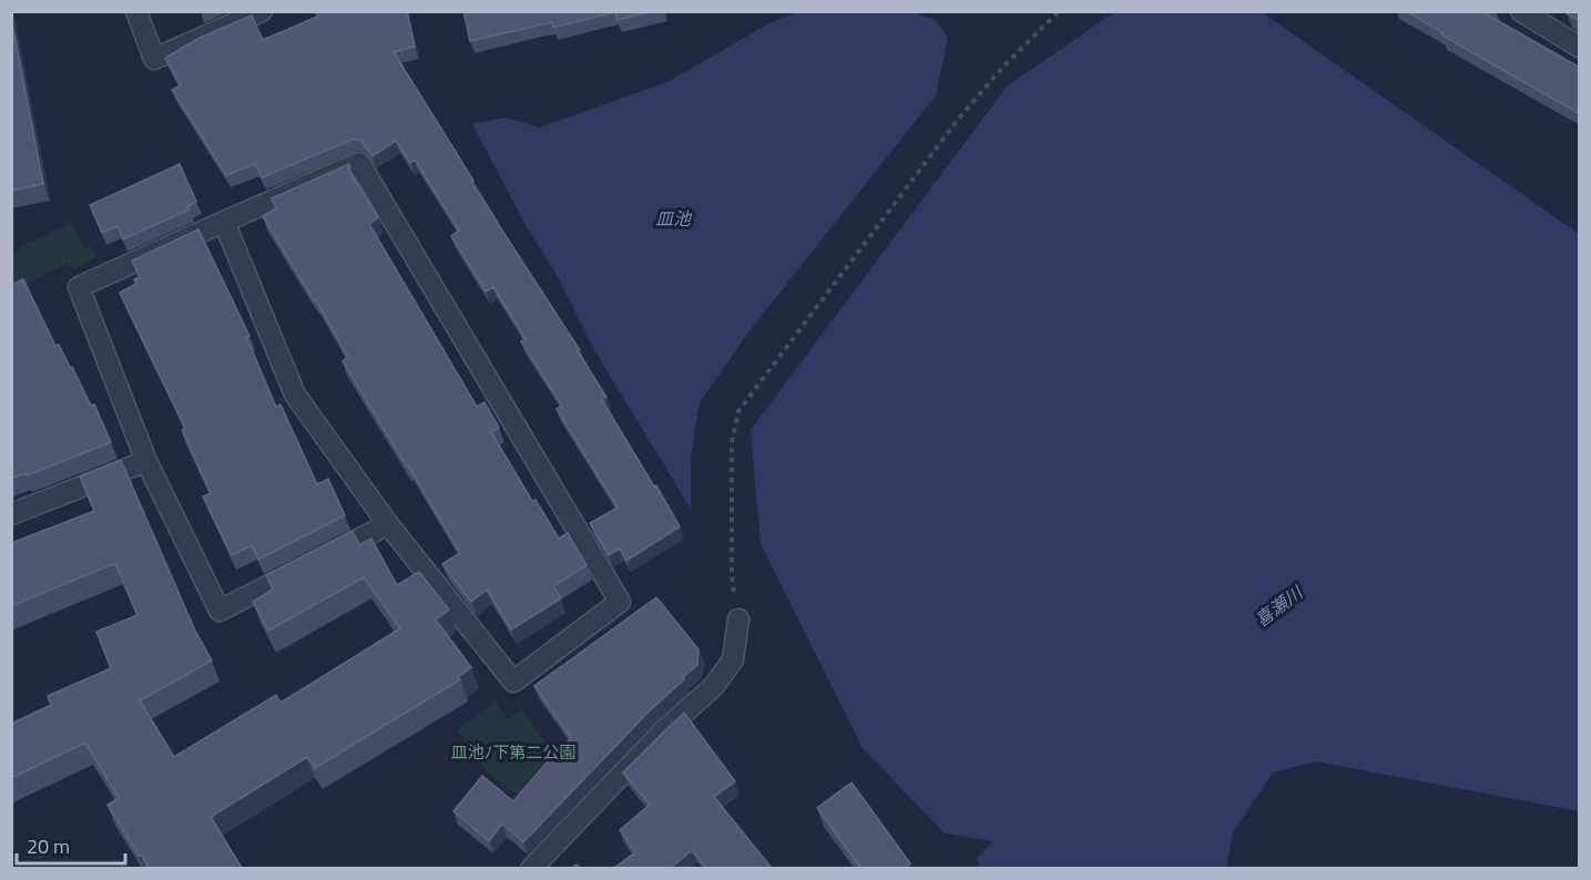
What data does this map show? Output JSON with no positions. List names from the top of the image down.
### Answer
{
  "water": ["皿池", "喜瀬川"],
  "parks": ["皿池ﾉ下第二公園"],
  "scale_bar": "20 m"
}
